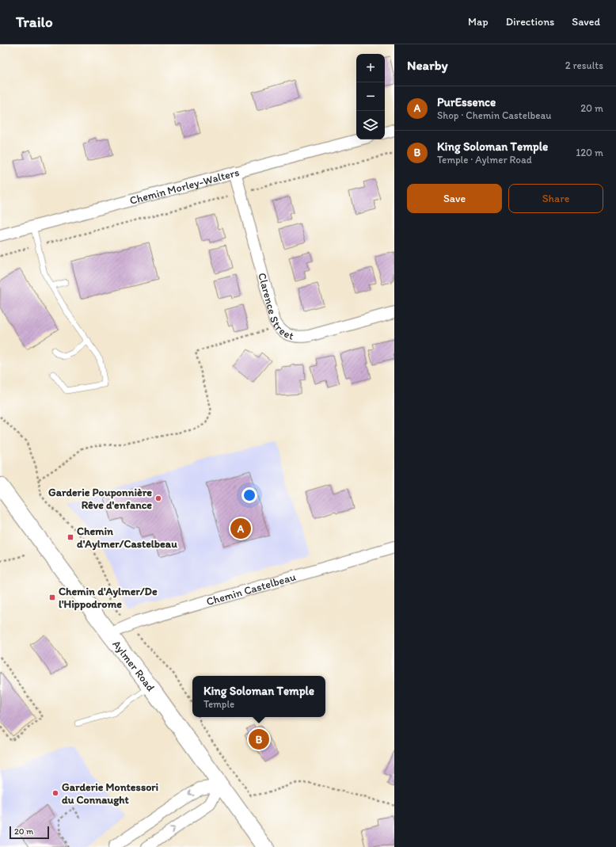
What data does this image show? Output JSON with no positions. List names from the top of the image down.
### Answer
{
  "streets": {
    "main road": ["Aylmer Road"],
    "street": ["Chemin Morley-Walters", "Clarence Street", "Chemin Castelbeau"]
  },
  "crossings": [
    ["Chemin Morley-Walters", "Clarence Street"],
    ["Chemin Castelbeau", "Aylmer Road"]
  ],
  "places": {
    "other": ["Garderie Pouponnière Rêve d'enfance", "Garderie Montessori du Connaught"],
    "transit": ["Chemin d'Aylmer/Castelbeau", "Chemin d'Aylmer/De l'Hippodrome"]
  },
  "scale_bar": "20 m",
  "page": {
    "header": "Trailo",
    "nav": ["Map", "Directions", "Saved"],
    "heading": ["Nearby", "2 results"],
    "map_buttons": ["+", "−"],
    "list": [
      {
        "mark": "A",
        "name": "PurEssence",
        "note": "Shop · Chemin Castelbeau",
        "value": "20 m"
      },
      {
        "mark": "B",
        "name": "King Soloman Temple",
        "note": "Temple · Aylmer Road",
        "value": "120 m"
      }
    ],
    "buttons": ["Save", "Share"],
    "pins": ["A", "B"],
    "popup": ["King Soloman Temple", "Temple"],
    "scale": "20 m"
  }
}
